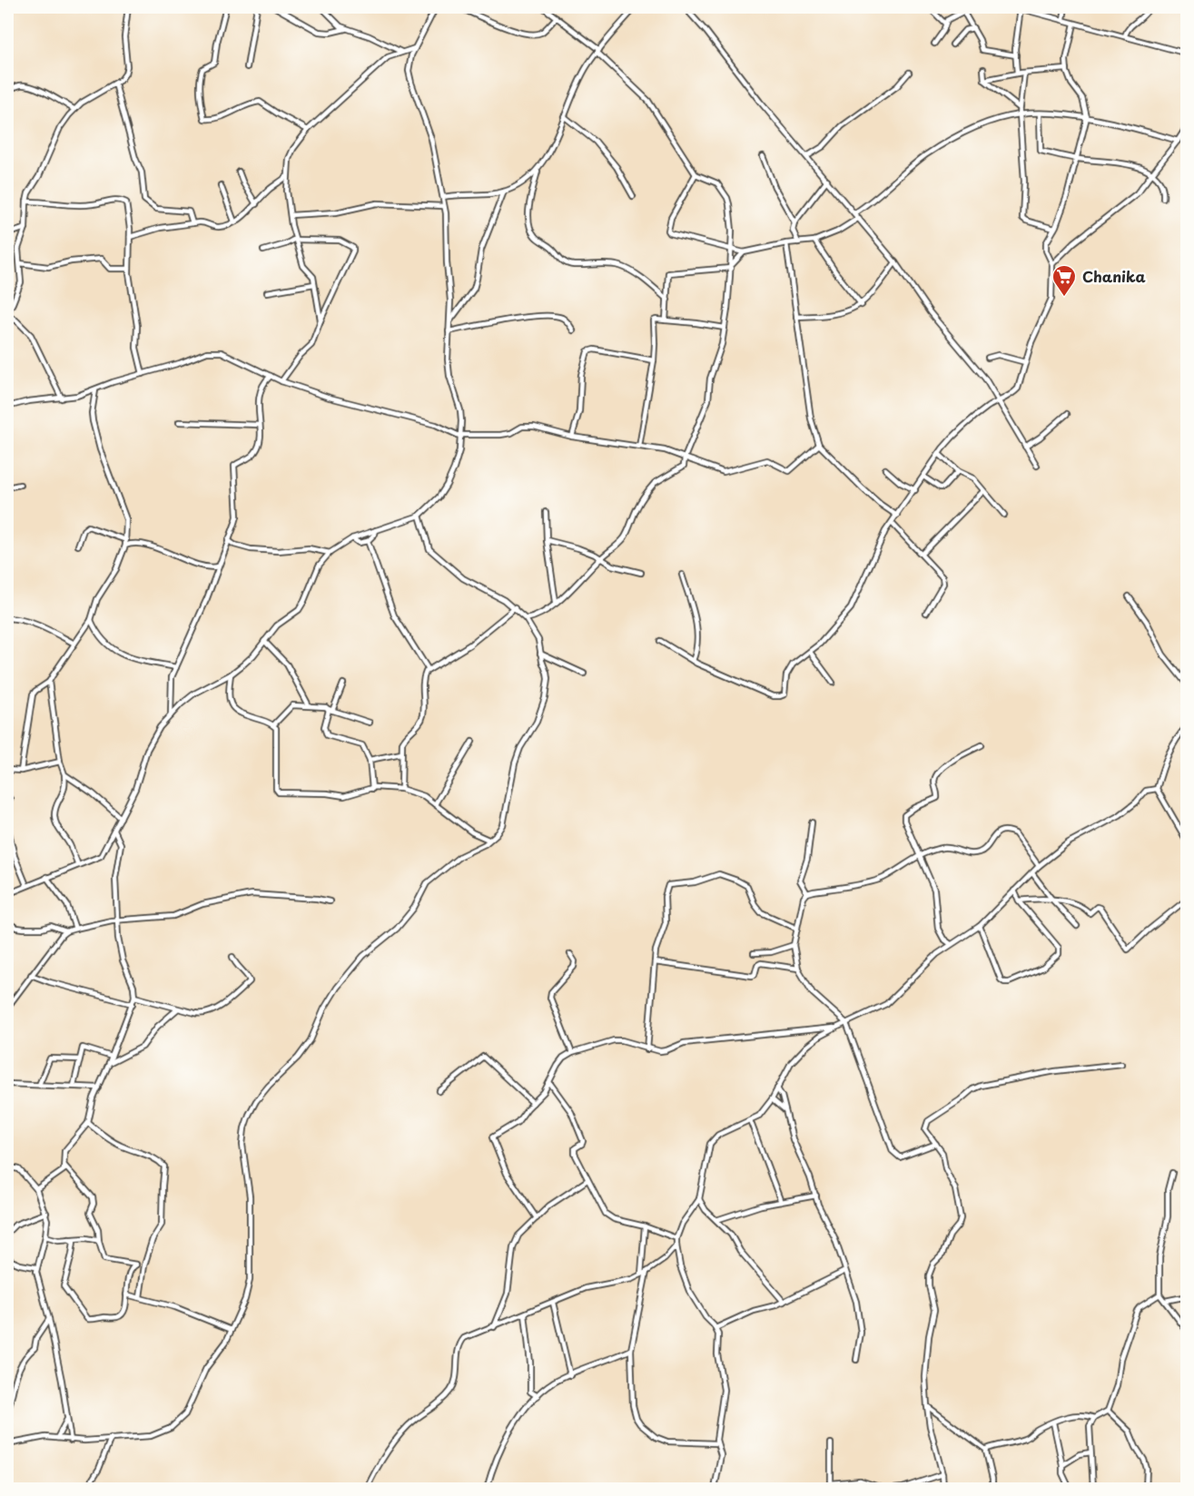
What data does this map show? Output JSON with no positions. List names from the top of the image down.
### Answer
{
  "places": {
    "supermarket": ["Chanika"]
  }
}
